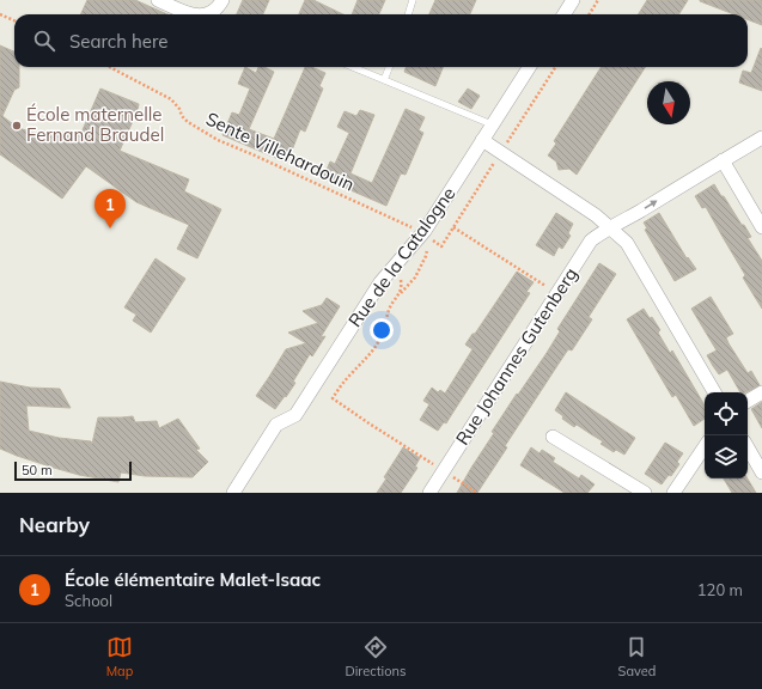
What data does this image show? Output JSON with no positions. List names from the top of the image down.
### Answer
{
  "streets": {
    "street": ["Rue de la Catalogne", "Rue Johannes Gutenberg"],
    "path": ["Sente Villehardouin"]
  },
  "crossings": [
    ["Sente Villehardouin", "Rue de la Catalogne"]
  ],
  "places": ["École maternelle Fernand Braudel"],
  "scale_bar": "50 m",
  "north": "bottom",
  "page": {
    "search": "Search here",
    "pins": "1",
    "scale": "50 m",
    "heading": "Nearby",
    "list": [
      {
        "mark": "1",
        "name": "École élémentaire Malet-Isaac",
        "note": "School",
        "value": "120 m"
      }
    ],
    "nav": ["Map", "Directions", "Saved"]
  }
}
